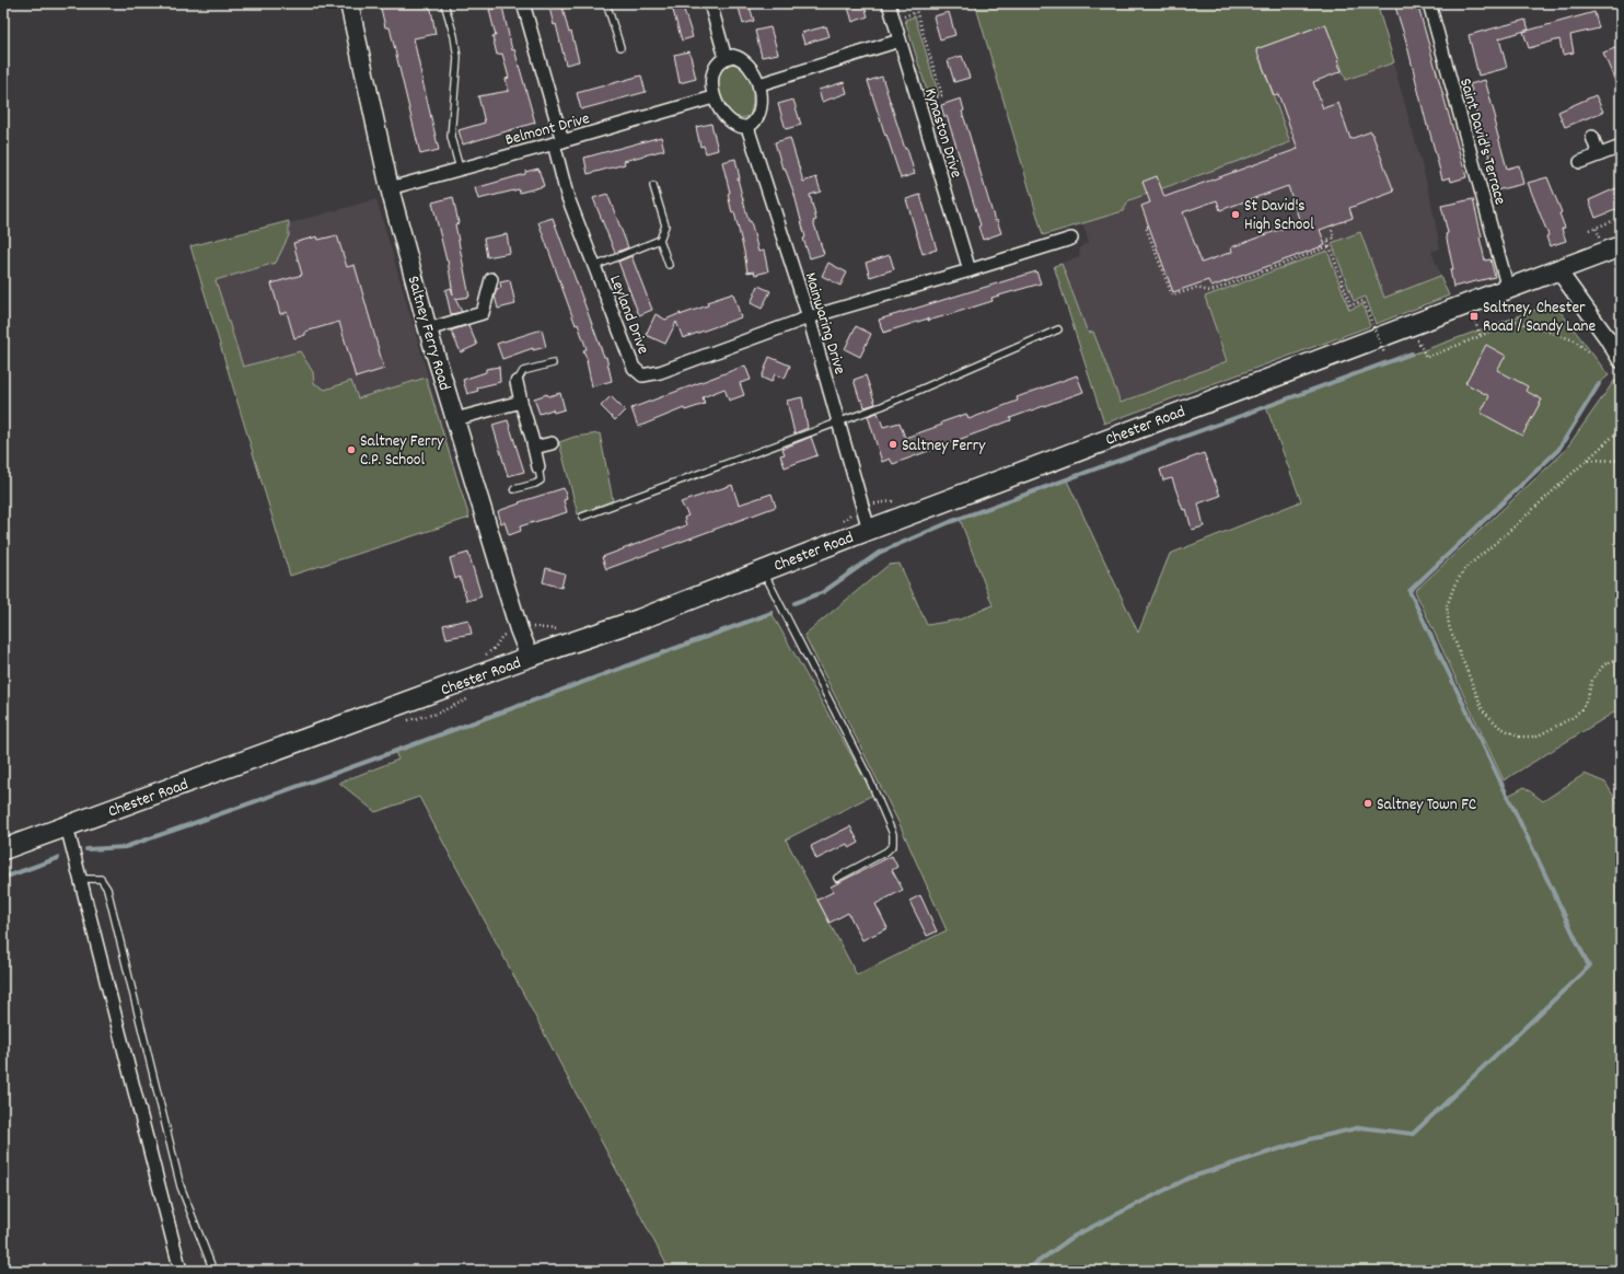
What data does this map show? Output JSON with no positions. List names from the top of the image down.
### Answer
{
  "streets": {
    "main road": ["Saltney Ferry Road", "Chester Road"],
    "street": [
      "Belmont Drive",
      "Kynaston Drive",
      "Saint David's Terrace",
      "Leyland Drive",
      "Mainwaring Drive"
    ]
  },
  "crossings": [
    ["Belmont Drive", "Leyland Drive"],
    ["Belmont Drive", "Mainwaring Drive"],
    ["Belmont Drive", "Saltney Ferry Road"],
    ["Saint David's Terrace", "Chester Road"],
    ["Leyland Drive", "Mainwaring Drive"],
    ["Mainwaring Drive", "Chester Road"],
    ["Saltney Ferry Road", "Chester Road"]
  ],
  "places": {
    "other": [
      "St David's High School",
      "Saltney Ferry",
      "Saltney Ferry C.P. School",
      "Saltney Town FC"
    ],
    "transit": ["Saltney, Chester Road / Sandy Lane"]
  }
}
